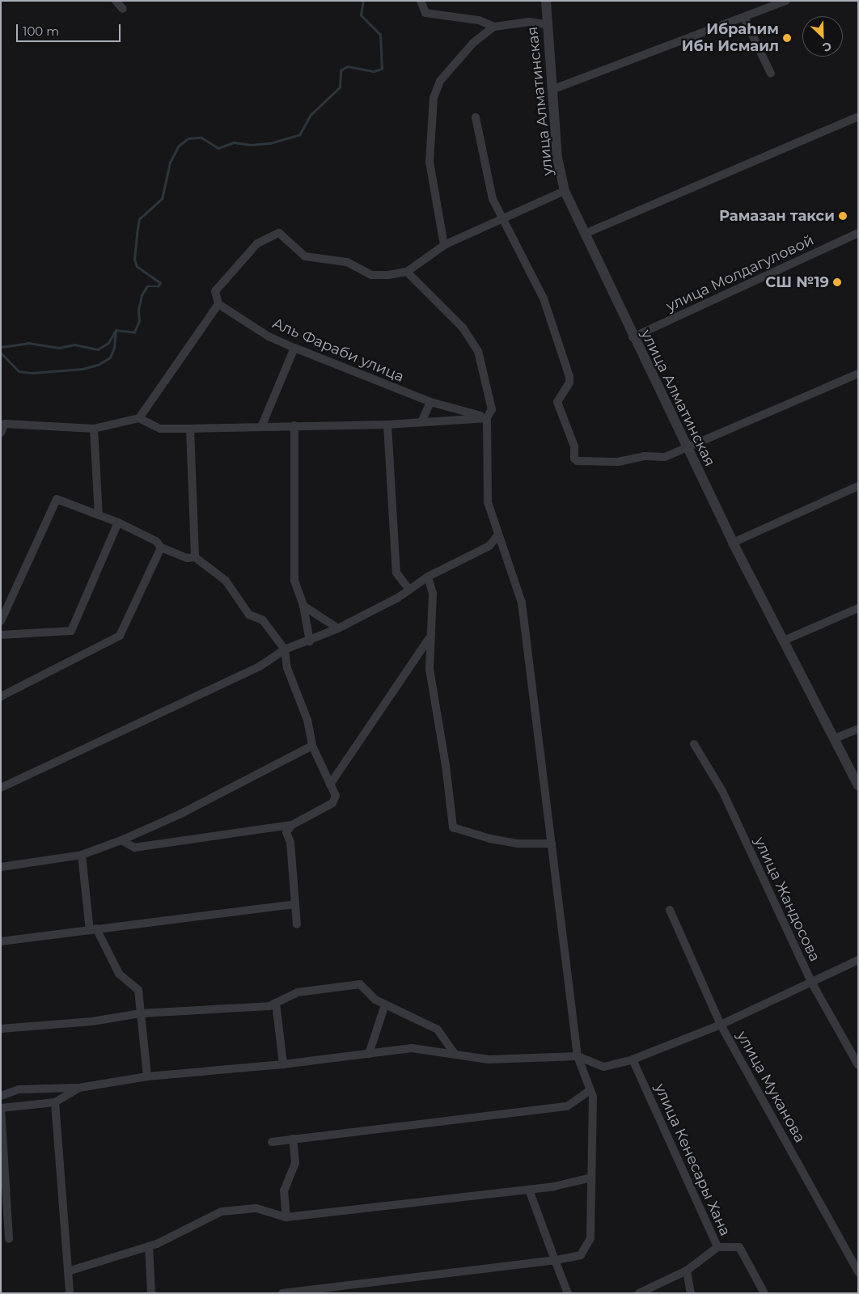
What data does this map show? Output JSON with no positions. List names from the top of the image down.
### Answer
{
  "streets": {
    "street": [
      "улица Алматинская",
      "улица Молдагуловой",
      "Аль Фараби улица",
      "улица Жандосова",
      "улица Муканова",
      "улица Кенесары Хана"
    ]
  },
  "crossings": [
    ["улица Алматинская", "улица Молдагуловой"]
  ],
  "places": ["Ибраһим Ибн Исмаил", "Рамазан такси", "СШ №19"],
  "scale_bar": "100 m",
  "north": "bottom right"
}
